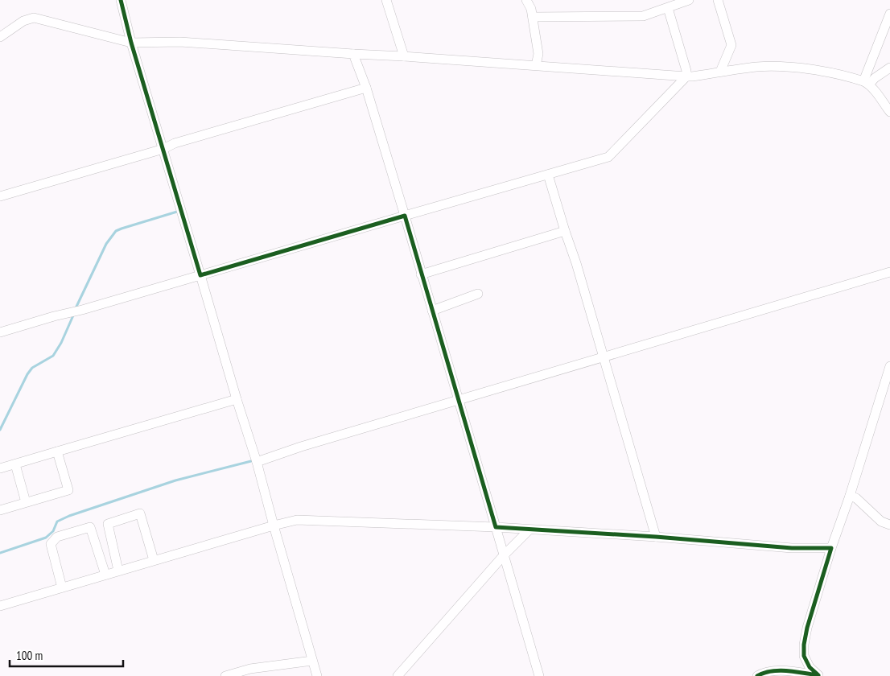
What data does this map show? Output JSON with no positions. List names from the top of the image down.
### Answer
{
  "scale_bar": "100 m"
}
